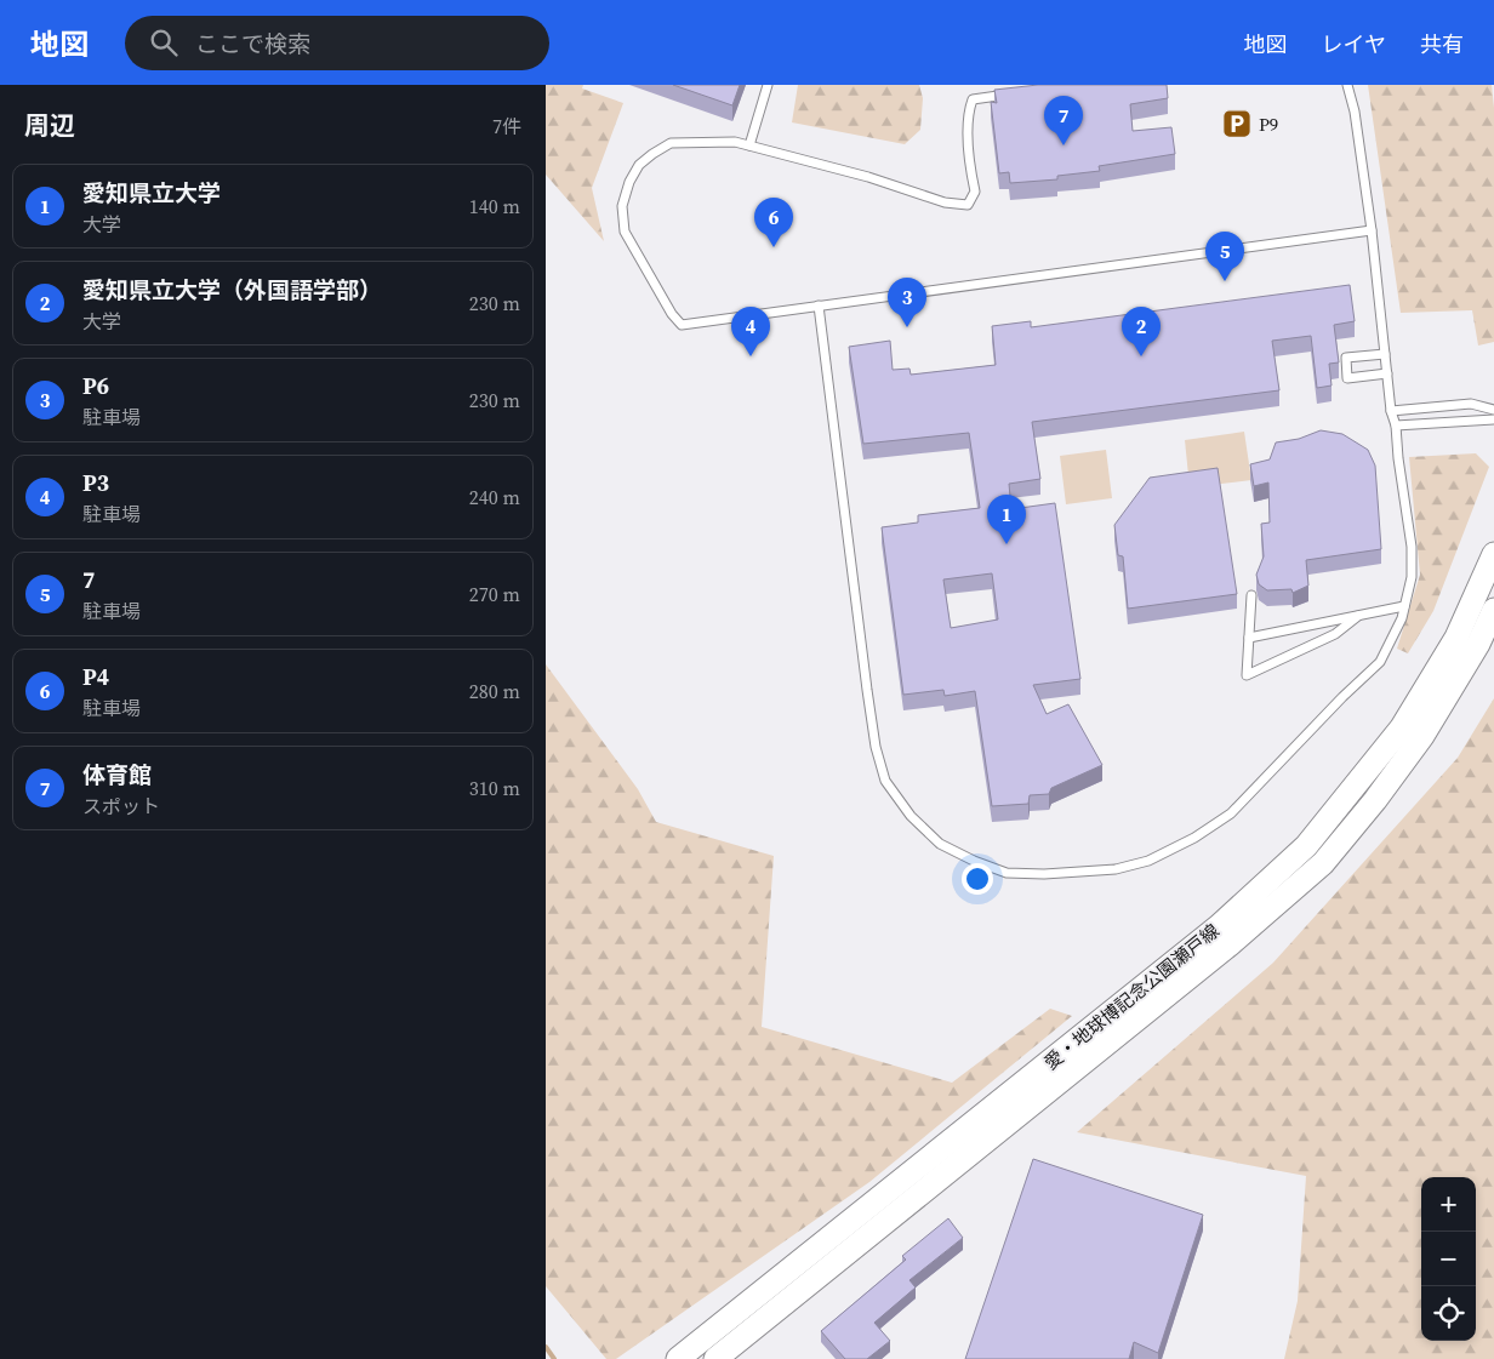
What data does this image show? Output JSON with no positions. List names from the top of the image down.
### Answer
{
  "streets": {
    "main road": ["愛・地球博記念公園瀬戸線"]
  },
  "places": {
    "parking": ["P9"]
  },
  "page": {
    "header": "地図",
    "search": "ここで検索",
    "nav": ["地図", "レイヤ", "共有"],
    "heading": ["周辺", "7件"],
    "pins": [
      "7",
      "6",
      "5",
      "3",
      "2",
      "4",
      "1"
    ],
    "list": [
      {
        "mark": "1",
        "name": "愛知県立大学",
        "note": "大学",
        "value": "140 m"
      },
      {
        "mark": "2",
        "name": "愛知県立大学（外国語学部）",
        "note": "大学",
        "value": "230 m"
      },
      {
        "mark": "3",
        "name": "P6",
        "note": "駐車場",
        "value": "230 m"
      },
      {
        "mark": "4",
        "name": "P3",
        "note": "駐車場",
        "value": "240 m"
      },
      {
        "mark": "5",
        "name": "7",
        "note": "駐車場",
        "value": "270 m"
      },
      {
        "mark": "6",
        "name": "P4",
        "note": "駐車場",
        "value": "280 m"
      },
      {
        "mark": "7",
        "name": "体育館",
        "note": "スポット",
        "value": "310 m"
      }
    ],
    "map_buttons": ["+", "−"]
  }
}
